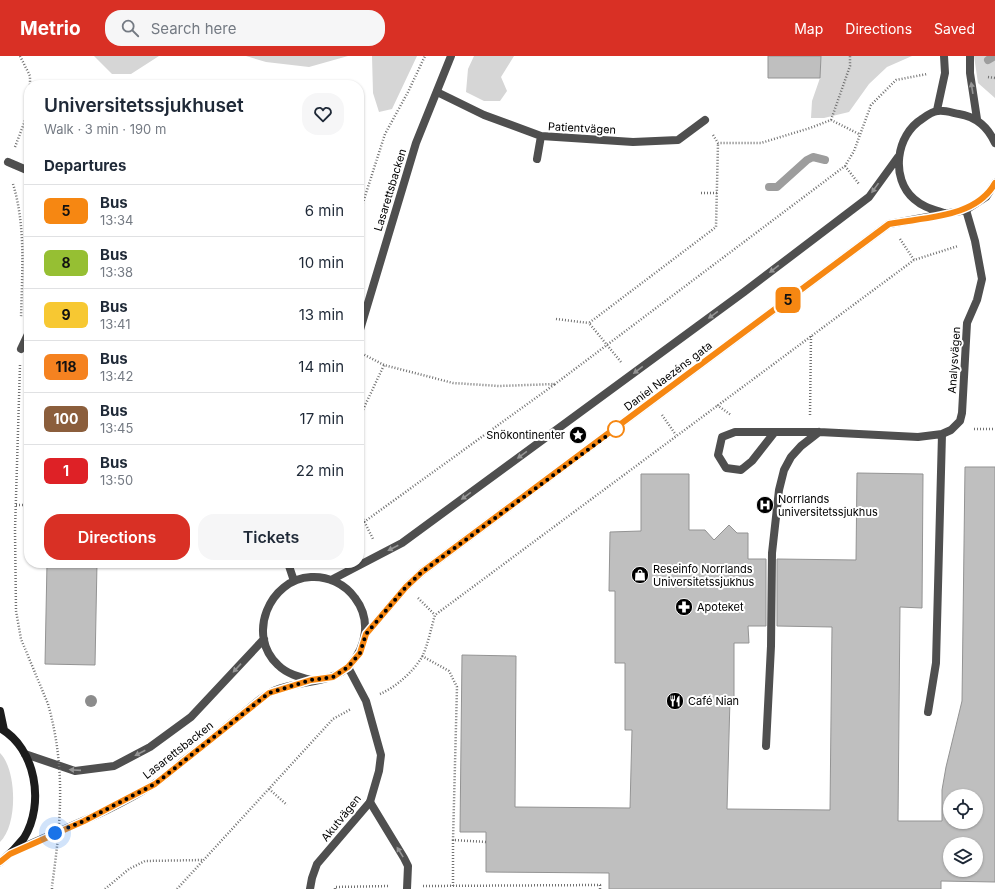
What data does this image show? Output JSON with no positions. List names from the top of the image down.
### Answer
{
  "streets": {
    "street": [
      "Patientvägen",
      "Lasarettsbacken",
      "Analysvägen",
      "Daniel Naezéns gata",
      "Akutvägen"
    ]
  },
  "crossings": [
    ["Patientvägen", "Lasarettsbacken"],
    ["Lasarettsbacken", "Daniel Naezéns gata"],
    ["Lasarettsbacken", "Akutvägen"],
    ["Analysvägen", "Daniel Naezéns gata"],
    ["Daniel Naezéns gata", "Akutvägen"]
  ],
  "places": {
    "place": ["Snökontinenter"],
    "hospital": ["Norrlands universitetssjukhus"],
    "shop": ["Reseinfo Norrlands Universitetssjukhus"],
    "pharmacy": ["Apoteket"],
    "restaurant": ["Café Nian"]
  },
  "lines": ["bus line 5"],
  "page": {
    "header": "Metrio",
    "search": "Search here",
    "nav": ["Map", "Directions", "Saved"],
    "on_map": "5",
    "heading": [
      ["Universitetssjukhuset", "Walk · 3 min · 190 m"],
      "Departures"
    ],
    "list": [
      {
        "mark": "5",
        "name": "Bus",
        "note": "13:34",
        "value": "6 min"
      },
      {
        "mark": "8",
        "name": "Bus",
        "note": "13:38",
        "value": "10 min"
      },
      {
        "mark": "9",
        "name": "Bus",
        "note": "13:41",
        "value": "13 min"
      },
      {
        "mark": "118",
        "name": "Bus",
        "note": "13:42",
        "value": "14 min"
      },
      {
        "mark": "100",
        "name": "Bus",
        "note": "13:45",
        "value": "17 min"
      },
      {
        "mark": "1",
        "name": "Bus",
        "note": "13:50",
        "value": "22 min"
      }
    ],
    "buttons": ["Directions", "Tickets"]
  }
}
